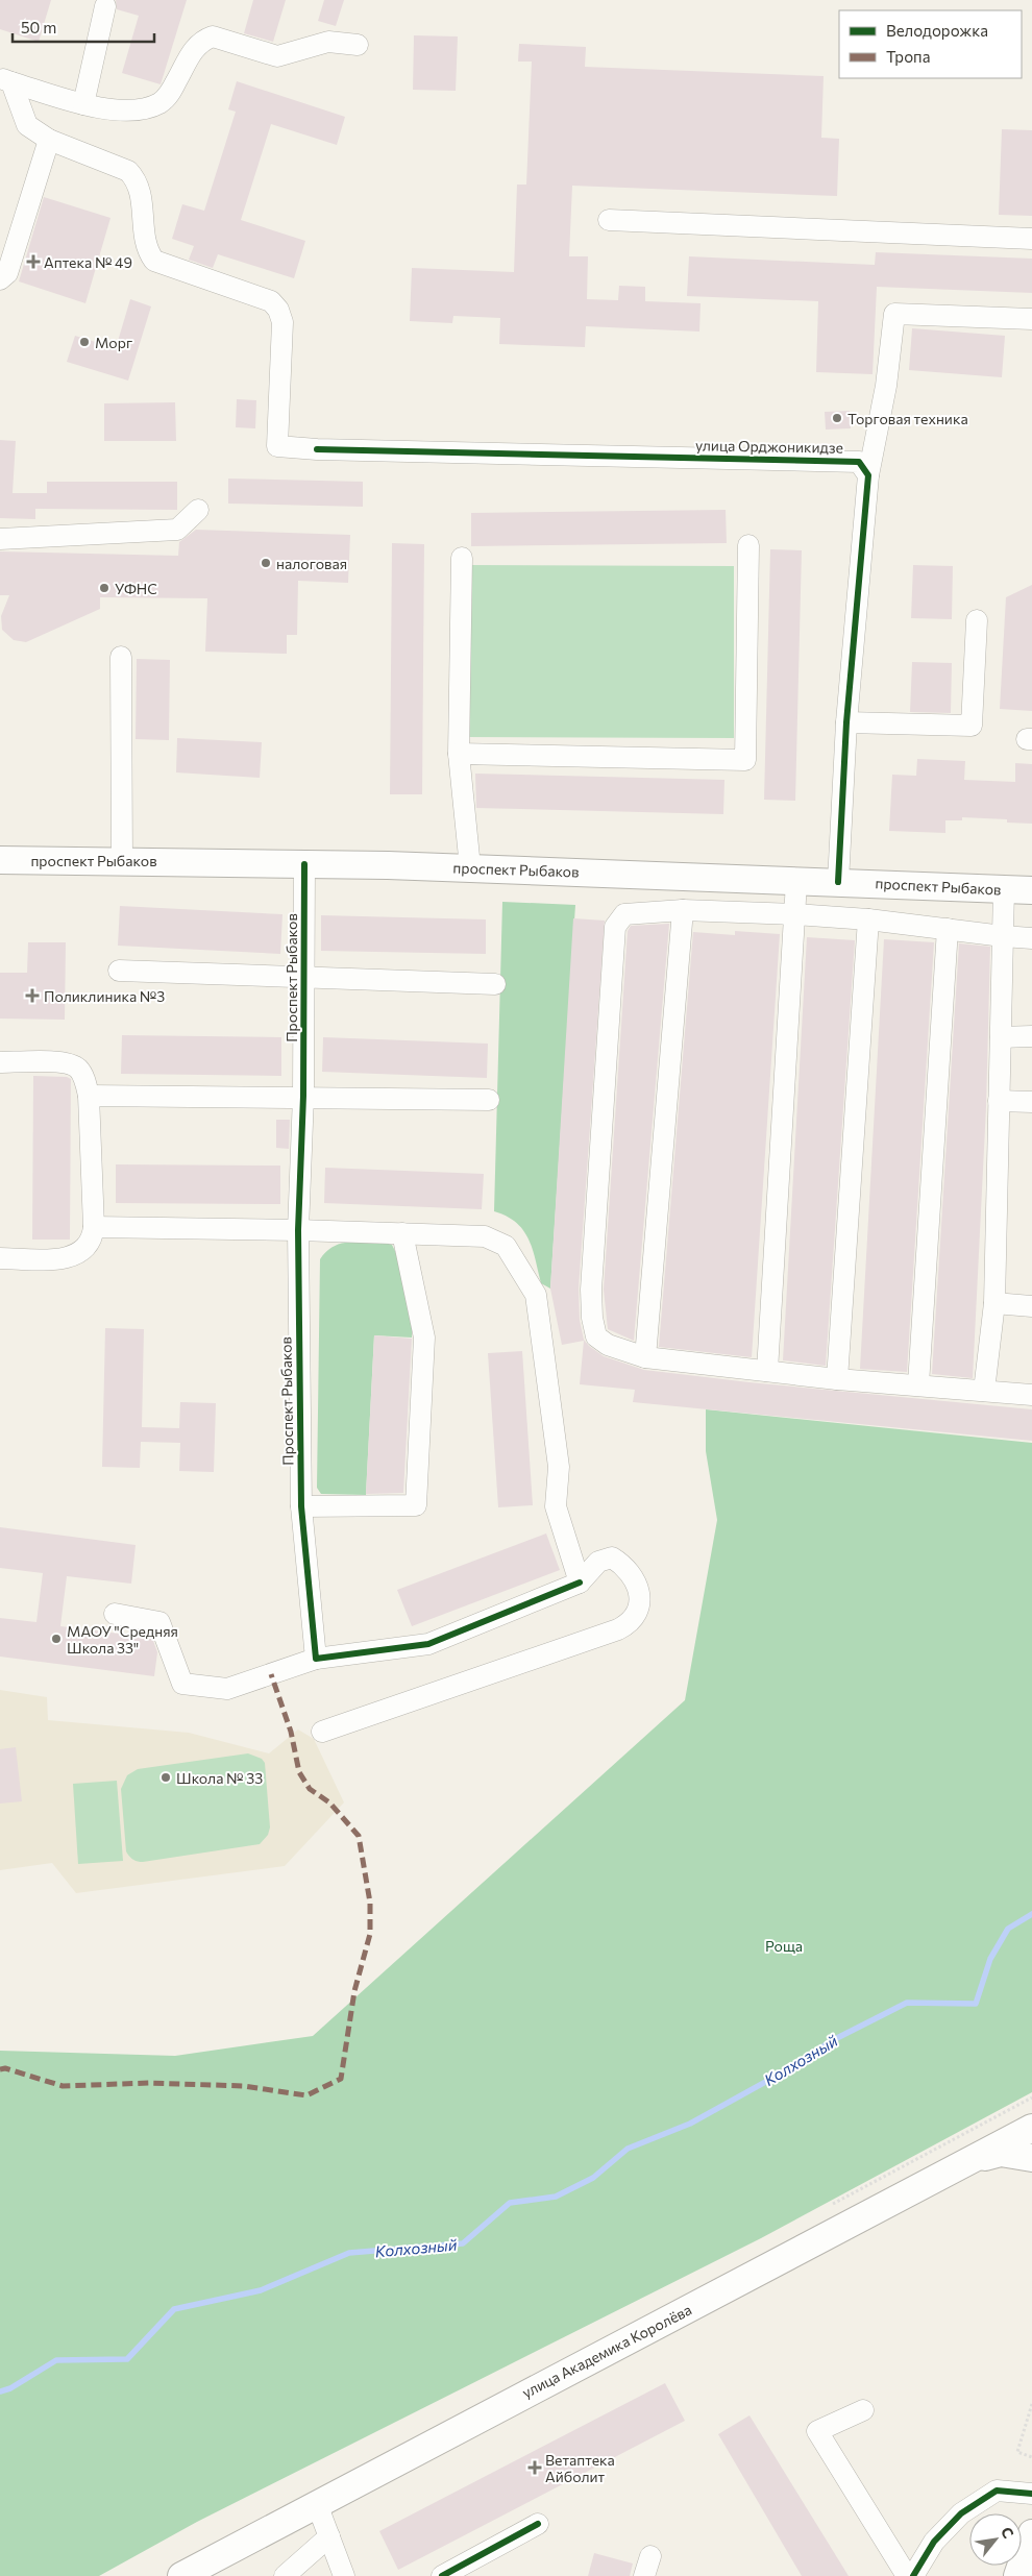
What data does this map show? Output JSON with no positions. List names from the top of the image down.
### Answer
{
  "streets": {
    "main road": ["проспект Рыбаков", "улица Академика Королёва"],
    "street": ["улица Орджоникидзе", "Проспект Рыбаков"]
  },
  "crossings": [
    ["проспект Рыбаков", "Проспект Рыбаков"]
  ],
  "water": ["Колхозный"],
  "parks": ["Роща"],
  "places": {
    "health": ["Аптека № 49", "Поликлиника №3", "Ветаптека Айболит"],
    "other": [
      "Морг",
      "Торговая техника",
      "налоговая",
      "УФНС",
      "МАОУ \"Средняя Школа 33\"",
      "Школа № 33"
    ]
  },
  "legend": ["Велодорожка", "Тропа"],
  "scale_bar": "50 m",
  "north": "top right"
}
